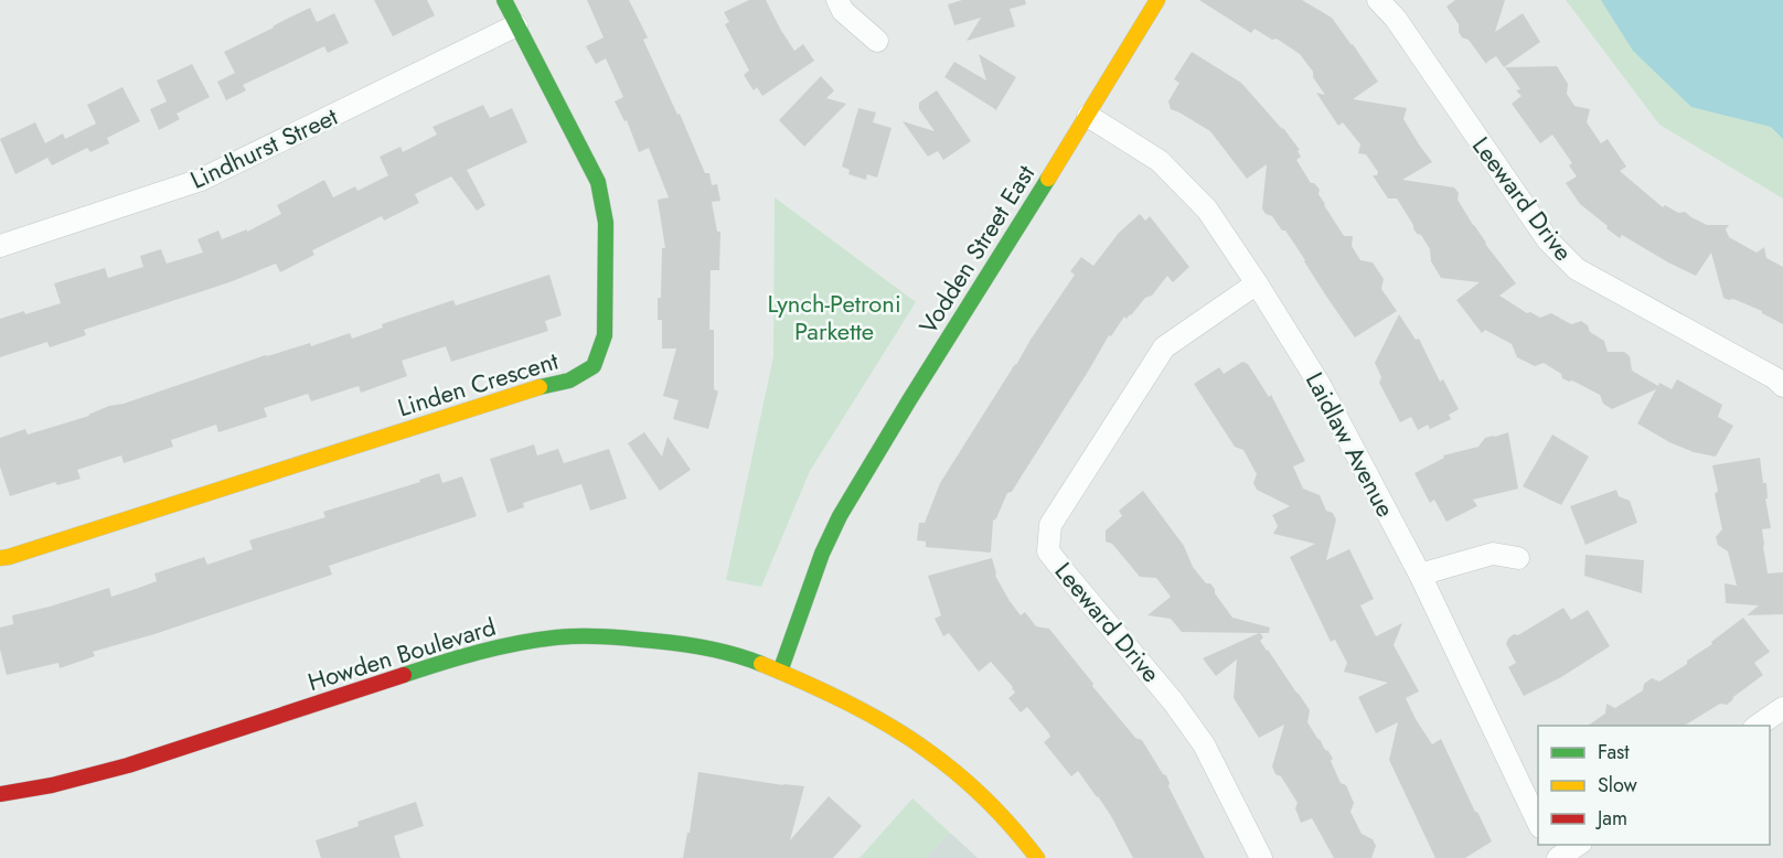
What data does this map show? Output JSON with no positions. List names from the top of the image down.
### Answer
{
  "streets": {
    "street": [
      "Lindhurst Street",
      "Leeward Drive",
      "Vodden Street East",
      "Linden Crescent",
      "Laidlaw Avenue",
      "Howden Boulevard"
    ]
  },
  "crossings": [
    ["Lindhurst Street", "Linden Crescent"],
    ["Leeward Drive", "Laidlaw Avenue"],
    ["Vodden Street East", "Laidlaw Avenue"],
    ["Vodden Street East", "Howden Boulevard"]
  ],
  "parks": ["Lynch-Petroni Parkette"],
  "legend": ["Fast", "Slow", "Jam"]
}
